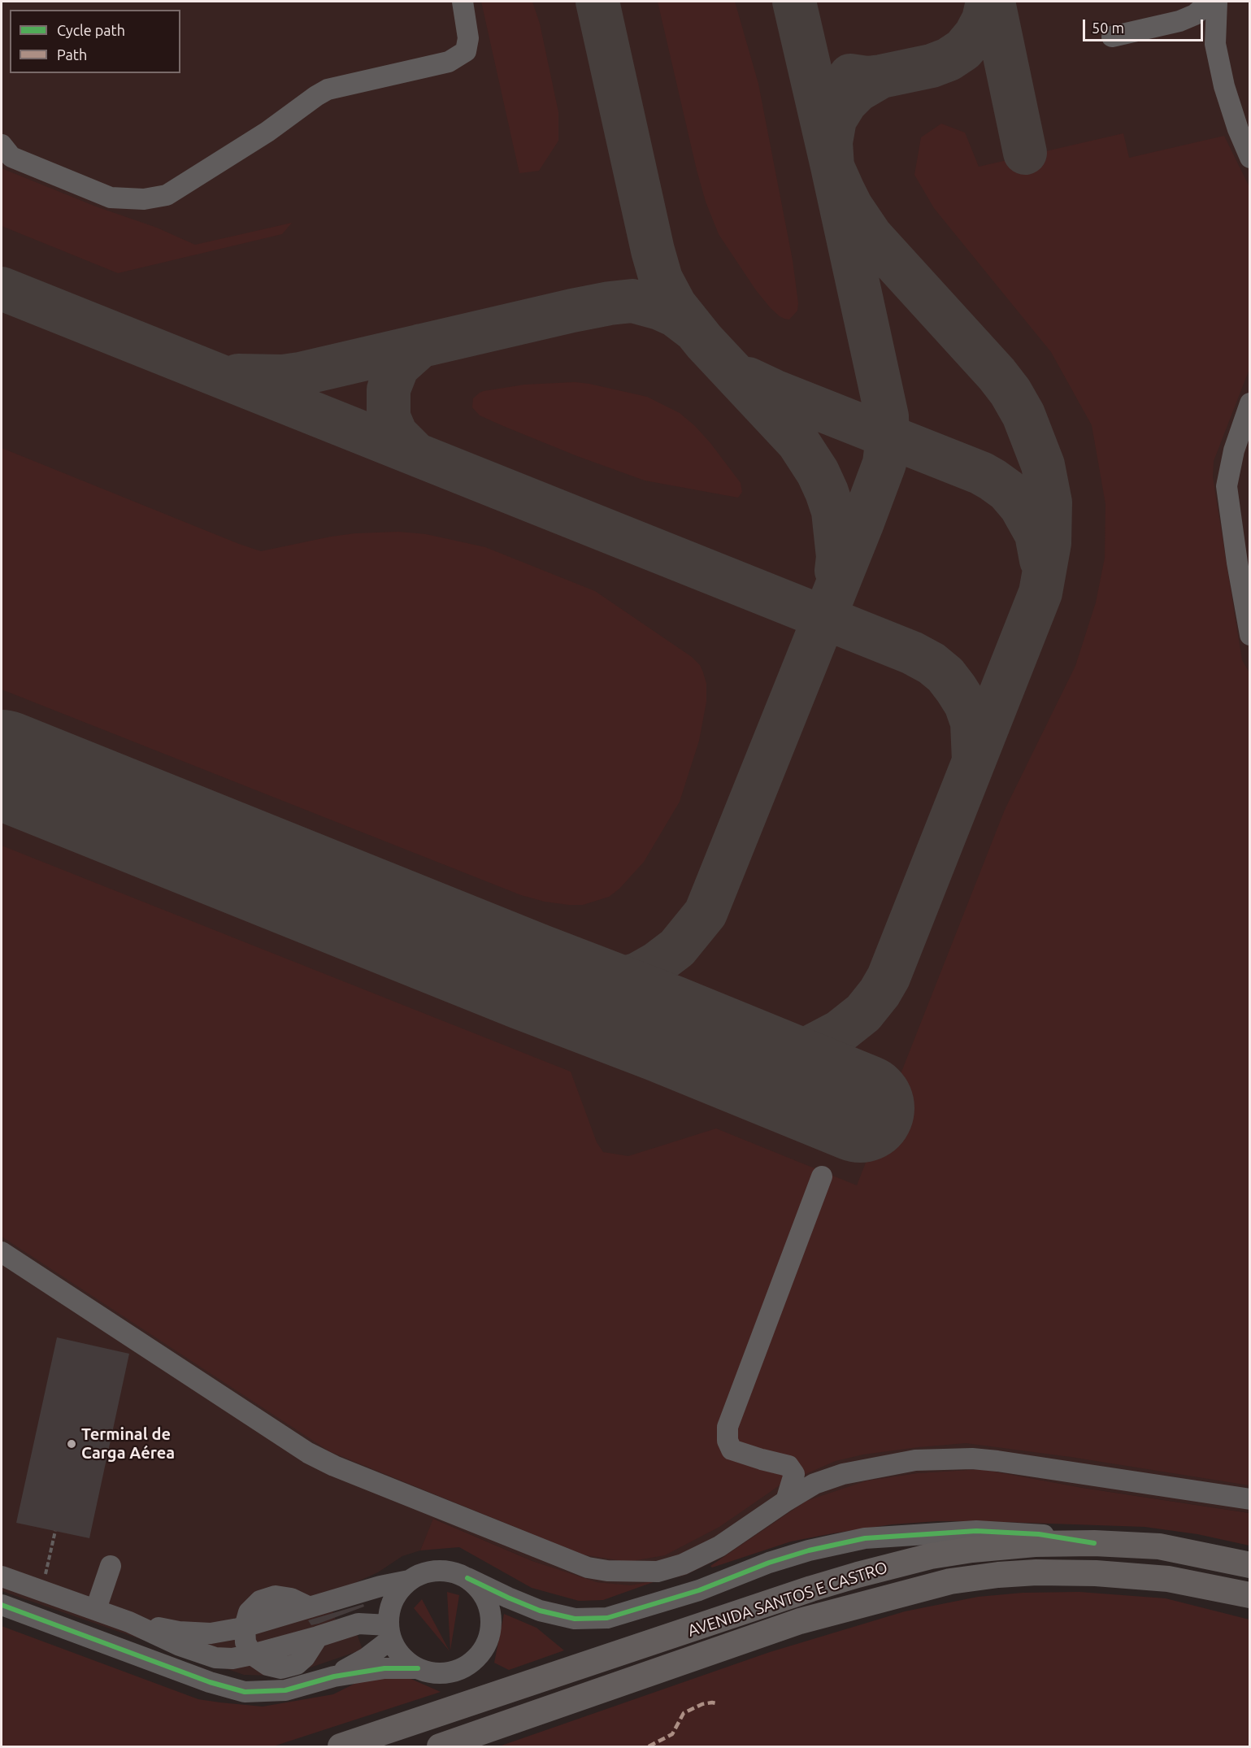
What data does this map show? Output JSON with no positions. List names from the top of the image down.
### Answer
{
  "streets": {
    "main road": ["AVENIDA SANTOS E CASTRO"]
  },
  "places": ["Terminal de Carga Aérea"],
  "legend": ["Cycle path", "Path"],
  "scale_bar": "50 m"
}
